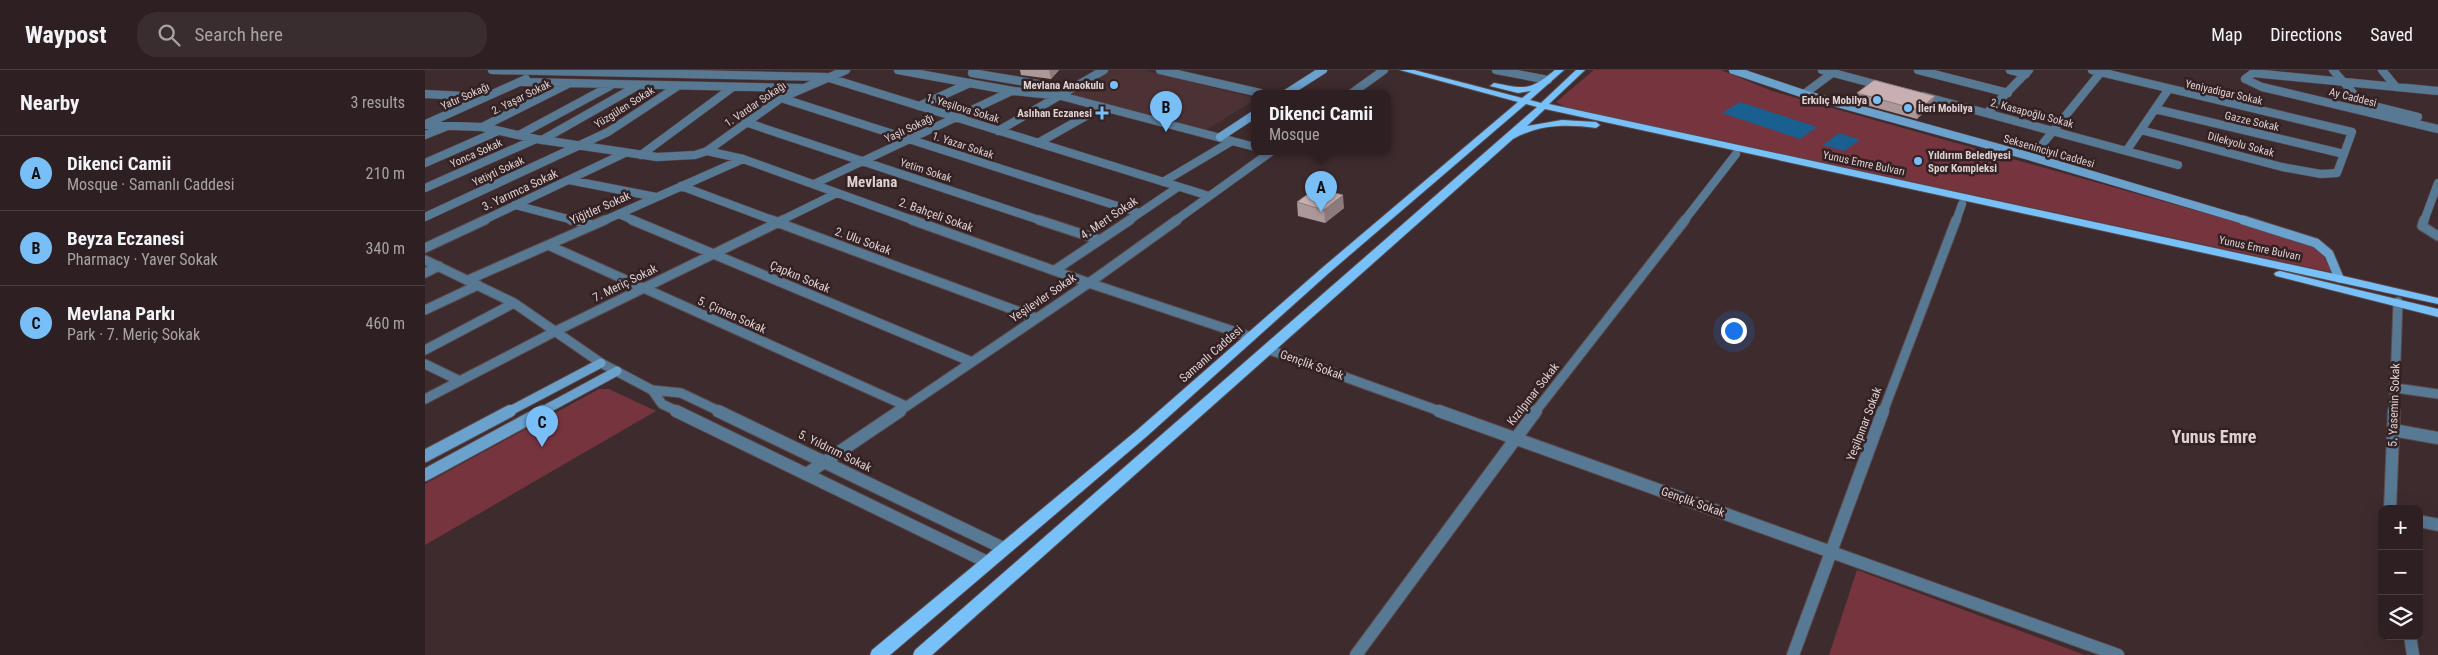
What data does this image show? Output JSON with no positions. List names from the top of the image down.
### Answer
{
  "streets": {
    "main road": ["Sekseninciyıl Caddesi", "Yunus Emre Bulvarı", "Samanlı Caddesi"],
    "street": [
      "Yeniyadigar Sokak",
      "Yatır Sokağı",
      "2. Yaşar Sokak",
      "Ay Caddesi",
      "1. Vardar Sokağı",
      "Yüzgülen Sokak",
      "1. Yeşilova Sokak",
      "2. Kasapoğlu Sokak",
      "Gazze Sokak",
      "Yaşlı Sokağı",
      "Dilekyolu Sokak",
      "1. Yazar Sokak",
      "Yonca Sokak",
      "Yetim Sokak",
      "Yetiyti Sokak",
      "3. Yarımca Sokak",
      "Yiğitler Sokak",
      "2. Bahçeli Sokak",
      "4. Mert Sokak",
      "2. Ulu Sokak",
      "Çapkın Sokak",
      "7. Meriç Sokak",
      "Yeşilevler Sokak",
      "5. Çimen Sokak",
      "Gençlik Sokak",
      "Kızılpınar Sokak",
      "5. Yasemin Sokak",
      "Yeşilpınar Sokak",
      "5. Yıldırım Sokak"
    ]
  },
  "crossings": [
    ["Yeniyadigar Sokak", "Gazze Sokak"],
    ["Yeniyadigar Sokak", "Dilekyolu Sokak"],
    ["Yatır Sokağı", "2. Bahçeli Sokak"],
    ["2. Yaşar Sokak", "2. Bahçeli Sokak"],
    ["1. Vardar Sokağı", "1. Yeşilova Sokak"],
    ["1. Vardar Sokağı", "1. Yazar Sokak"],
    ["1. Vardar Sokağı", "Yetim Sokak"],
    ["1. Vardar Sokağı", "2. Bahçeli Sokak"],
    ["Yüzgülen Sokak", "Yetiyti Sokak"],
    ["Yüzgülen Sokak", "2. Bahçeli Sokak"],
    ["1. Yeşilova Sokak", "Yaşlı Sokağı"],
    ["1. Yeşilova Sokak", "4. Mert Sokak"],
    ["1. Yeşilova Sokak", "Yeşilevler Sokak"],
    ["Gazze Sokak", "Dilekyolu Sokak"],
    ["Yaşlı Sokağı", "1. Yazar Sokak"],
    ["Yaşlı Sokağı", "Yetim Sokak"],
    ["Yaşlı Sokağı", "2. Bahçeli Sokak"],
    ["1. Yazar Sokak", "4. Mert Sokak"],
    ["Sekseninciyıl Caddesi", "Yunus Emre Bulvarı"],
    ["Yonca Sokak", "2. Bahçeli Sokak"],
    ["Yunus Emre Bulvarı", "Samanlı Caddesi"],
    ["Yunus Emre Bulvarı", "Kızılpınar Sokak"],
    ["Yunus Emre Bulvarı", "5. Yasemin Sokak"],
    ["Yunus Emre Bulvarı", "Yeşilpınar Sokak"],
    ["Yetim Sokak", "4. Mert Sokak"],
    ["Yetiyti Sokak", "2. Bahçeli Sokak"],
    ["3. Yarımca Sokak", "2. Bahçeli Sokak"],
    ["Yiğitler Sokak", "2. Bahçeli Sokak"],
    ["Yiğitler Sokak", "2. Ulu Sokak"],
    ["Yiğitler Sokak", "Çapkın Sokak"],
    ["Yiğitler Sokak", "5. Çimen Sokak"],
    ["Yiğitler Sokak", "5. Yıldırım Sokak"],
    ["2. Bahçeli Sokak", "4. Mert Sokak"],
    ["2. Bahçeli Sokak", "7. Meriç Sokak"],
    ["2. Bahçeli Sokak", "Yeşilevler Sokak"],
    ["2. Bahçeli Sokak", "Samanlı Caddesi"],
    ["2. Ulu Sokak", "7. Meriç Sokak"],
    ["2. Ulu Sokak", "Yeşilevler Sokak"],
    ["Çapkın Sokak", "7. Meriç Sokak"],
    ["Çapkın Sokak", "Yeşilevler Sokak"],
    ["7. Meriç Sokak", "5. Çimen Sokak"],
    ["7. Meriç Sokak", "5. Yıldırım Sokak"],
    ["Yeşilevler Sokak", "5. Çimen Sokak"],
    ["Yeşilevler Sokak", "5. Yıldırım Sokak"],
    ["Samanlı Caddesi", "5. Yıldırım Sokak"],
    ["Gençlik Sokak", "Kızılpınar Sokak"],
    ["Gençlik Sokak", "Yeşilpınar Sokak"]
  ],
  "districts": ["Mevlana", "Yunus Emre"],
  "places": {
    "other": [
      "Mevlana Anaokulu",
      "Erkılıç Mobilya",
      "İleri Mobilya",
      "Yıldırım Belediyesi Spor Kompleksi"
    ],
    "health": ["Aslıhan Eczanesi"]
  },
  "page": {
    "header": "Waypost",
    "search": "Search here",
    "nav": ["Map", "Directions", "Saved"],
    "heading": ["Nearby", "3 results"],
    "popup": ["Dikenci Camii", "Mosque"],
    "pins": ["B", "A", "C"],
    "list": [
      {
        "mark": "A",
        "name": "Dikenci Camii",
        "note": "Mosque · Samanlı Caddesi",
        "value": "210 m"
      },
      {
        "mark": "B",
        "name": "Beyza Eczanesi",
        "note": "Pharmacy · Yaver Sokak",
        "value": "340 m"
      },
      {
        "mark": "C",
        "name": "Mevlana Parkı",
        "note": "Park · 7. Meriç Sokak",
        "value": "460 m"
      }
    ],
    "map_buttons": ["+", "−"]
  }
}
